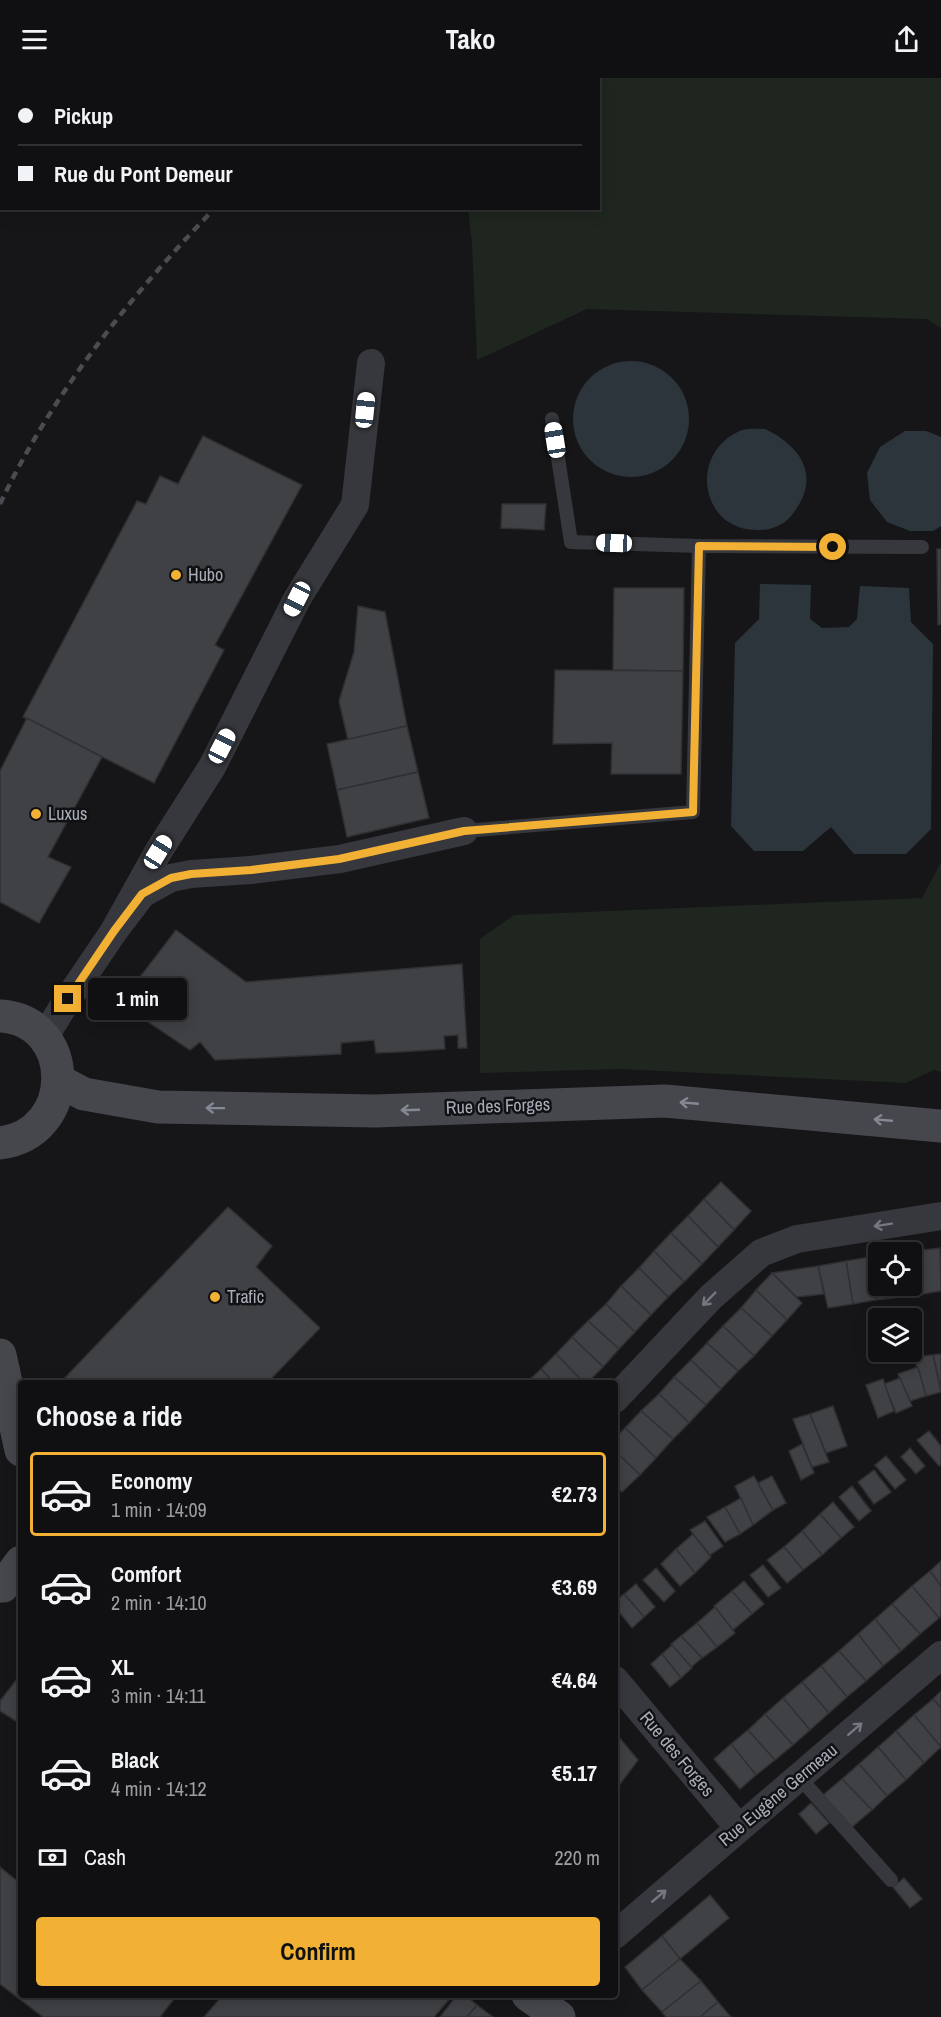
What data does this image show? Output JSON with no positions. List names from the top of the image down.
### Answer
{
  "streets": {
    "main road": ["Rue des Forges"],
    "street": ["Rue Eugène Germeau"]
  },
  "crossings": [
    ["Rue des Forges", "Rue Eugène Germeau"]
  ],
  "one_way": ["Rue des Forges", "Rue Eugène Germeau"],
  "places": ["Hubo", "Luxus", "Trafic"],
  "page": {
    "header": "Tako",
    "banner": ["Pickup", "Rue du Pont Demeur"],
    "bubble": "1 min",
    "heading": "Choose a ride",
    "list": [
      {
        "name": "Economy",
        "note": "1 min · 14:09",
        "value": "€2.73"
      },
      {
        "name": "Comfort",
        "note": "2 min · 14:10",
        "value": "€3.69"
      },
      {
        "name": "XL",
        "note": "3 min · 14:11",
        "value": "€4.64"
      },
      {
        "name": "Black",
        "note": "4 min · 14:12",
        "value": "€5.17"
      }
    ],
    "pay": ["Cash", "220 m"],
    "buttons": "Confirm"
  }
}
